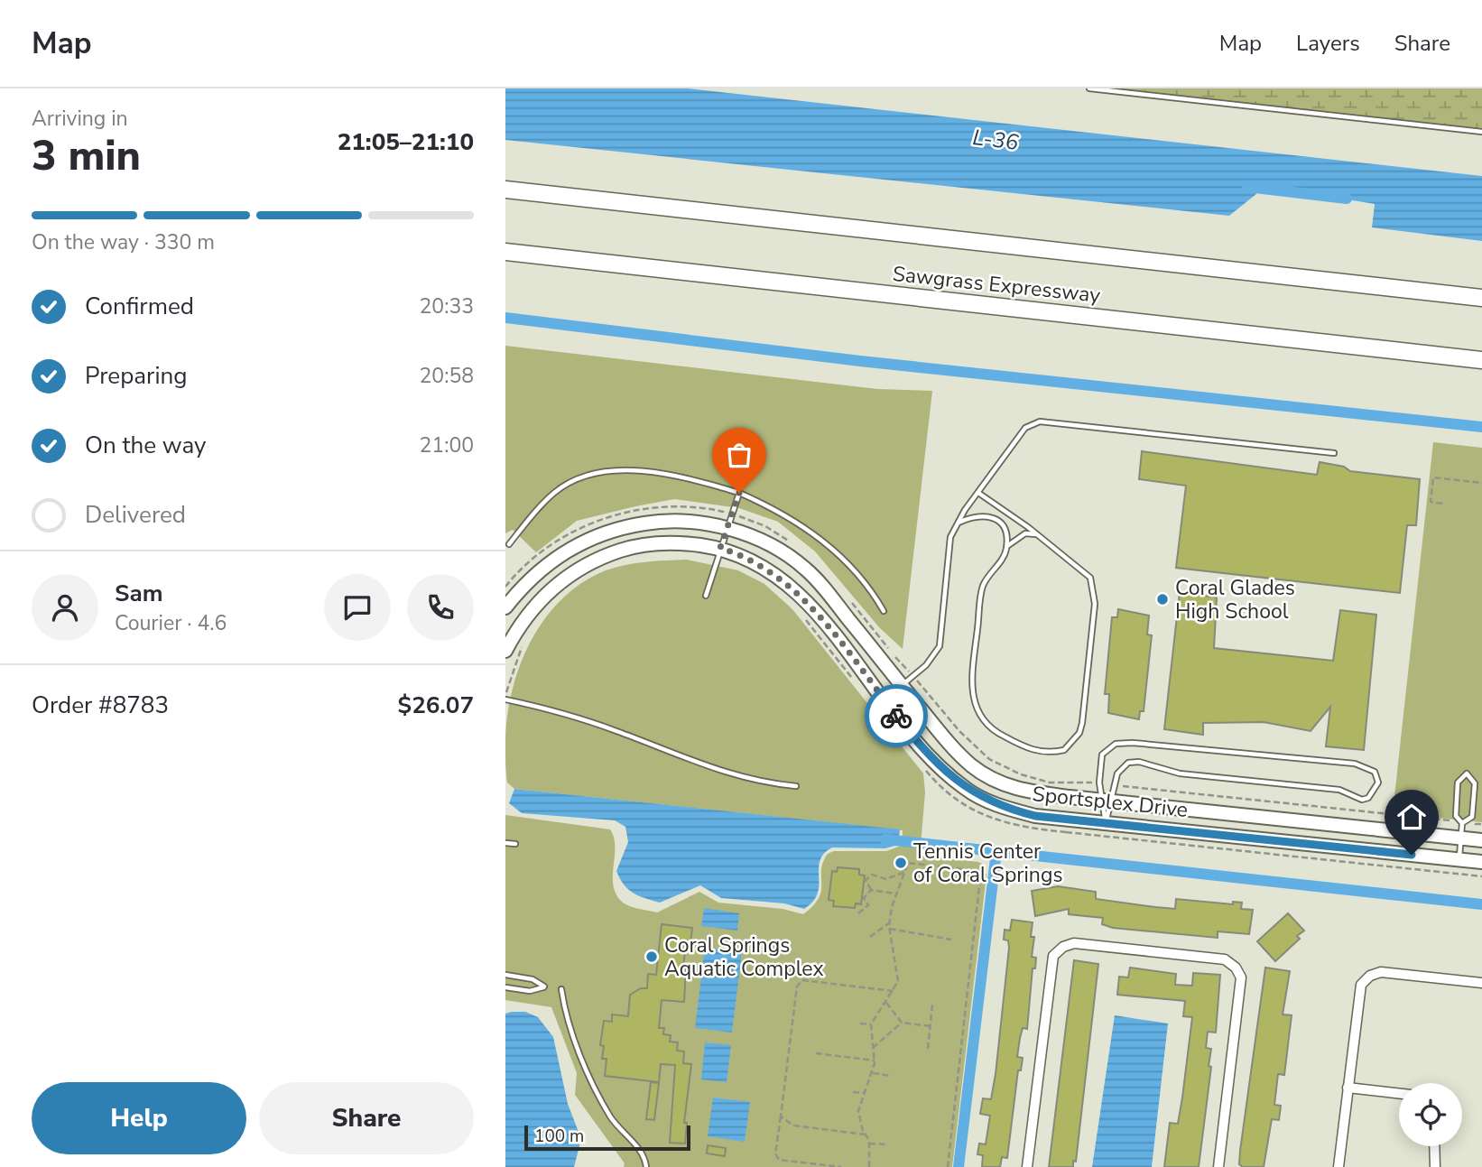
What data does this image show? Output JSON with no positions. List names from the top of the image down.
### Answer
{
  "streets": {
    "highway": ["Sawgrass Expressway"],
    "street": ["Sportsplex Drive"]
  },
  "water": ["L-36"],
  "places": ["Coral Glades High School", "Tennis Center of Coral Springs", "Coral Springs Aquatic Complex"],
  "scale_bar": "100 m",
  "page": {
    "header": "Map",
    "nav": ["Map", "Layers", "Share"],
    "heading": ["3 min", "Arriving in", "21:05–21:10"],
    "panel": [
      "Sam",
      "Courier · 4.6",
      "Order #8783",
      "$26.07"
    ],
    "bar": "On the way · 330 m",
    "list": [
      ["Confirmed", "20:33"],
      ["Preparing", "20:58"],
      ["On the way", "21:00"],
      "Delivered"
    ],
    "buttons": ["Help", "Share"],
    "scale": "100 m"
  }
}
